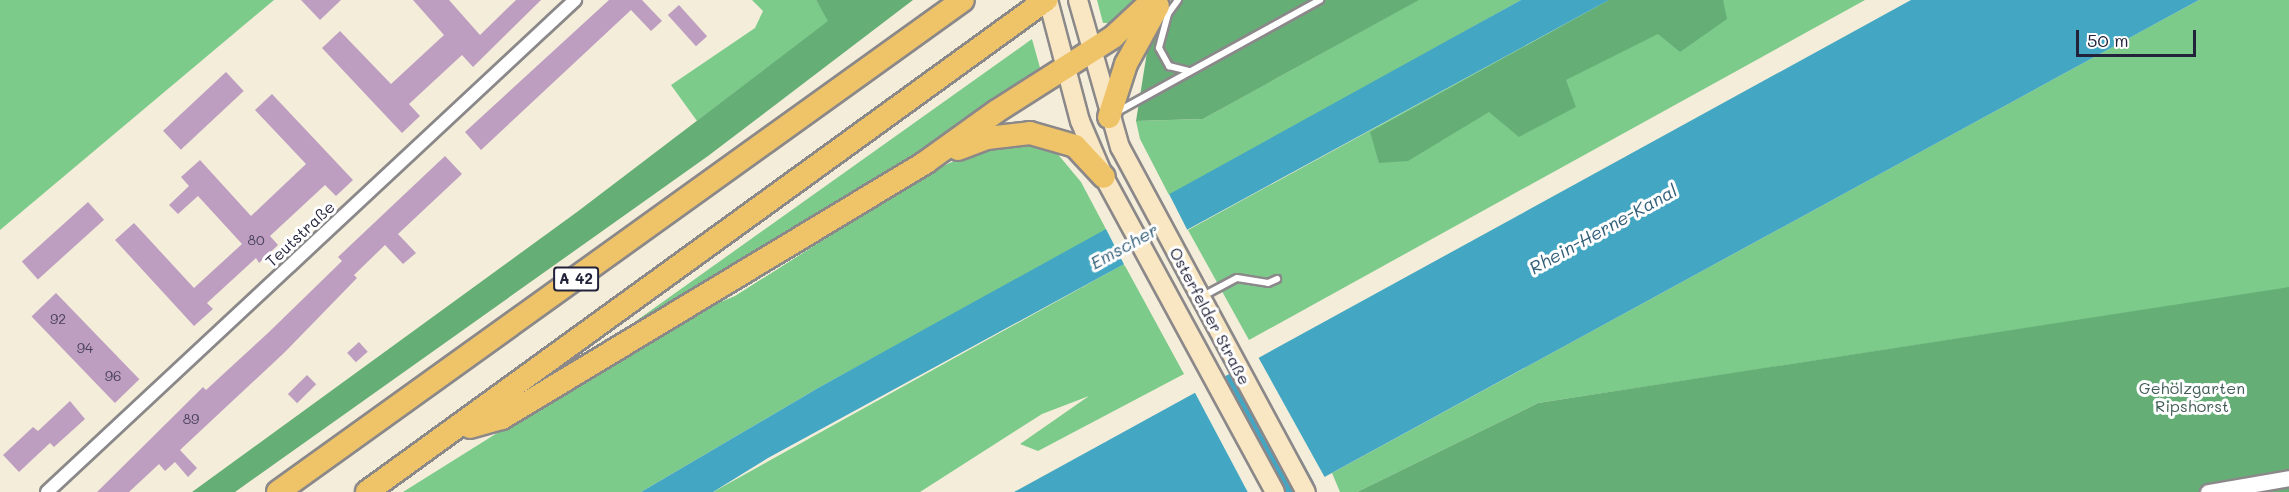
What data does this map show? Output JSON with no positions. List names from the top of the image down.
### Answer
{
  "streets": {
    "highway": ["A 42"],
    "main road": ["Osterfelder Straße"],
    "street": ["Teutstraße"]
  },
  "water": ["Rhein-Herne-Kanal", "Emscher"],
  "parks": ["Gehölzgarten Ripshorst"],
  "house_numbers": [
    "80",
    "92",
    "94",
    "96",
    "89"
  ],
  "scale_bar": "50 m"
}
